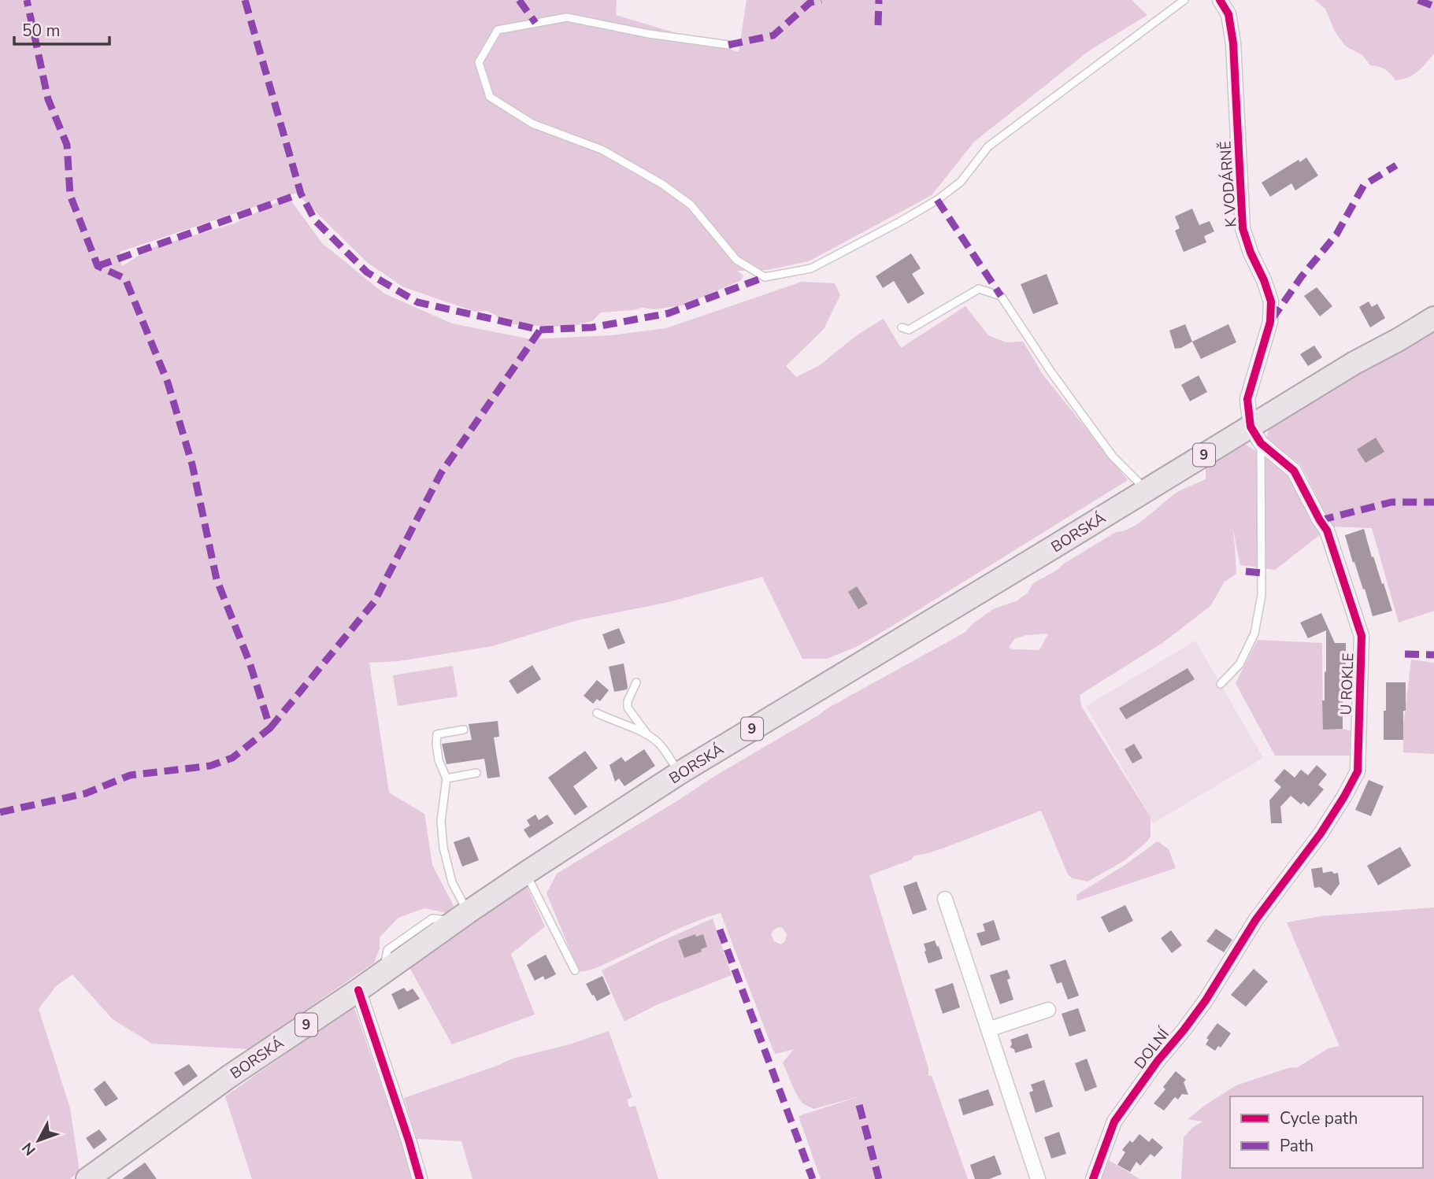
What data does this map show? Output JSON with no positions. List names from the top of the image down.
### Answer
{
  "streets": {
    "main road": ["9", "BORSKÁ"],
    "street": ["K VODÁRNĚ", "U ROKLE", "DOLNÍ"]
  },
  "crossings": [
    ["K VODÁRNĚ", "BORSKÁ"],
    ["K VODÁRNĚ", "U ROKLE"],
    ["BORSKÁ", "U ROKLE"],
    ["U ROKLE", "DOLNÍ"]
  ],
  "legend": ["Cycle path", "Path"],
  "scale_bar": "50 m",
  "north": "bottom left"
}
